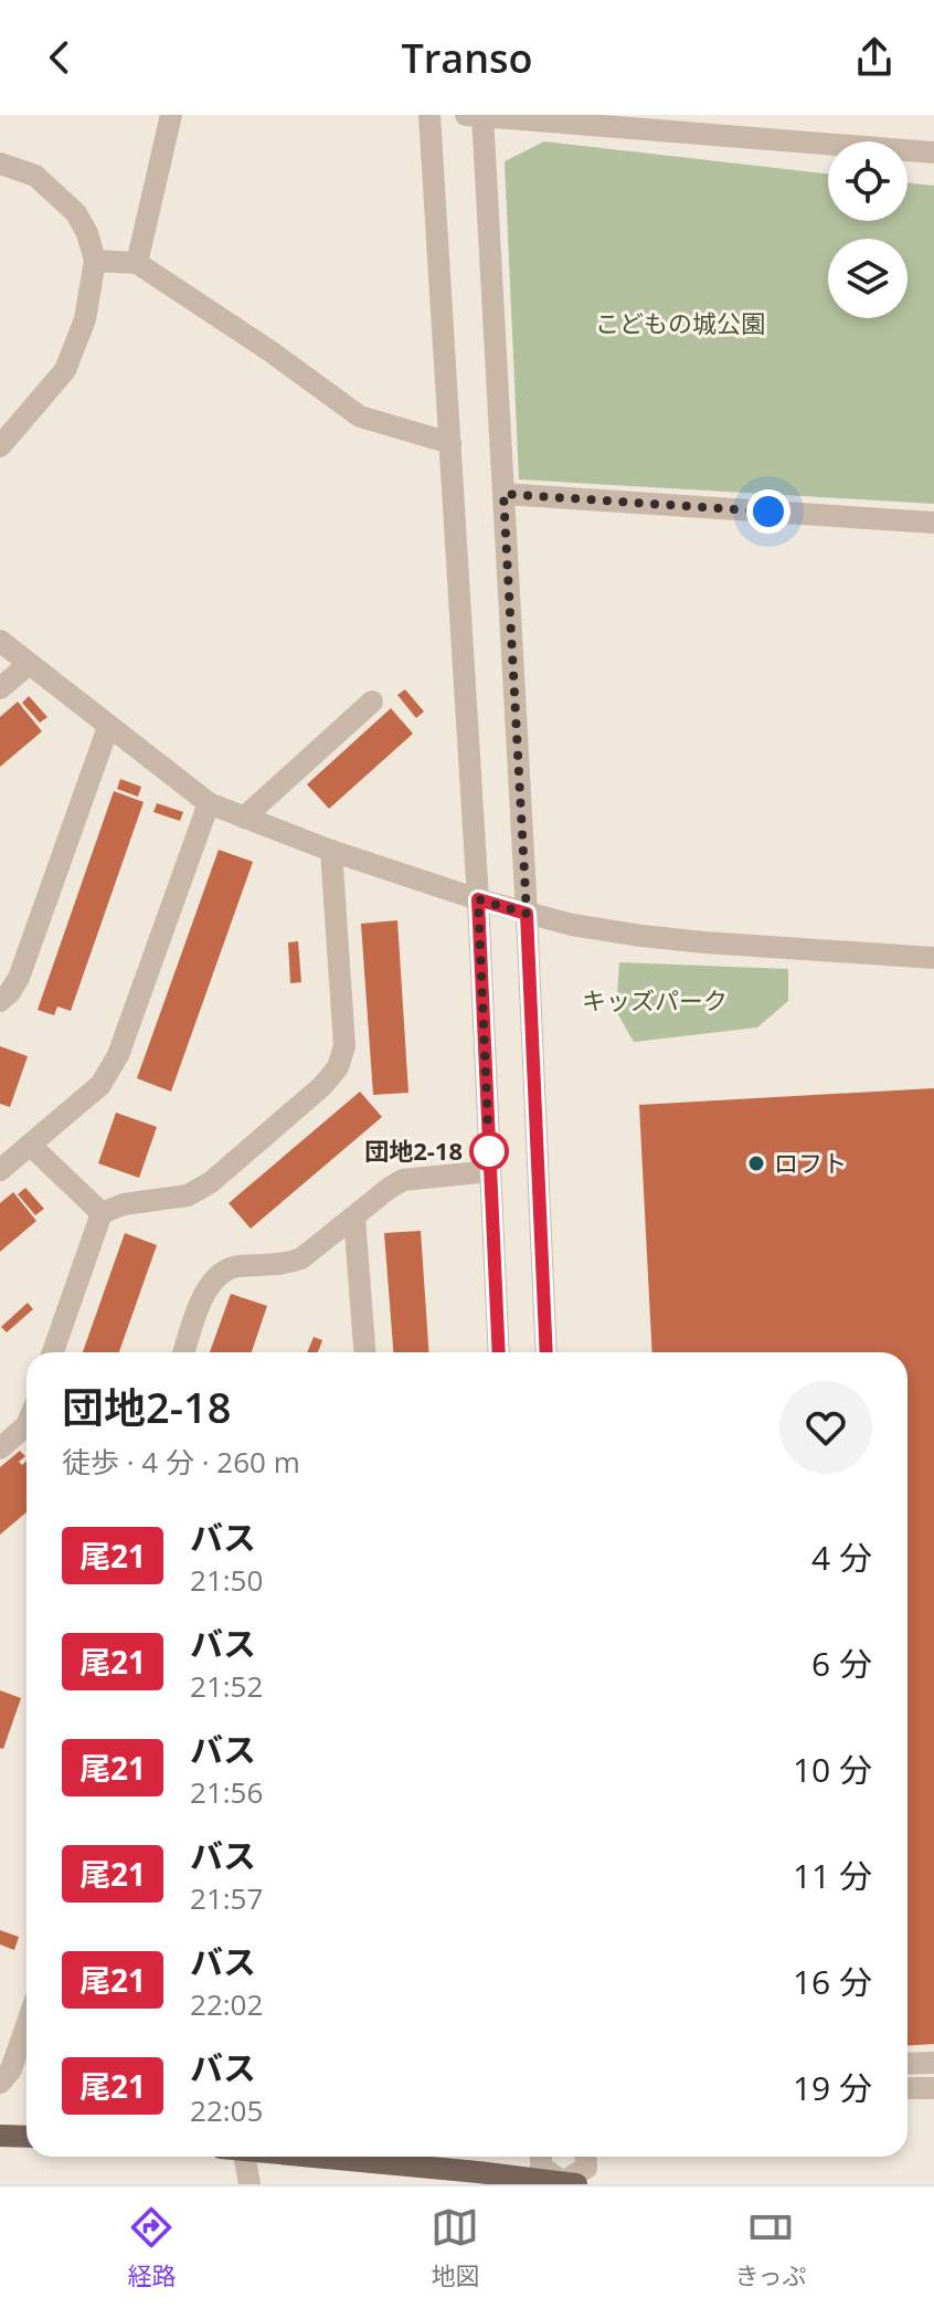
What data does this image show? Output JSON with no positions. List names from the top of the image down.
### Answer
{
  "parks": ["こどもの城公園", "キッズパーク"],
  "places": ["団地2-18", "ロフト"],
  "lines": ["bus line 尾21"],
  "page": {
    "header": "Transo",
    "heading": ["団地2-18", "徒歩 · 4 分 · 260 m"],
    "list": [
      {
        "mark": "尾21",
        "name": "バス",
        "note": "21:50",
        "value": "4 分"
      },
      {
        "mark": "尾21",
        "name": "バス",
        "note": "21:52",
        "value": "6 分"
      },
      {
        "mark": "尾21",
        "name": "バス",
        "note": "21:56",
        "value": "10 分"
      },
      {
        "mark": "尾21",
        "name": "バス",
        "note": "21:57",
        "value": "11 分"
      },
      {
        "mark": "尾21",
        "name": "バス",
        "note": "22:02",
        "value": "16 分"
      },
      {
        "mark": "尾21",
        "name": "バス",
        "note": "22:05",
        "value": "19 分"
      }
    ],
    "tabs": ["経路", "地図", "きっぷ"]
  }
}
